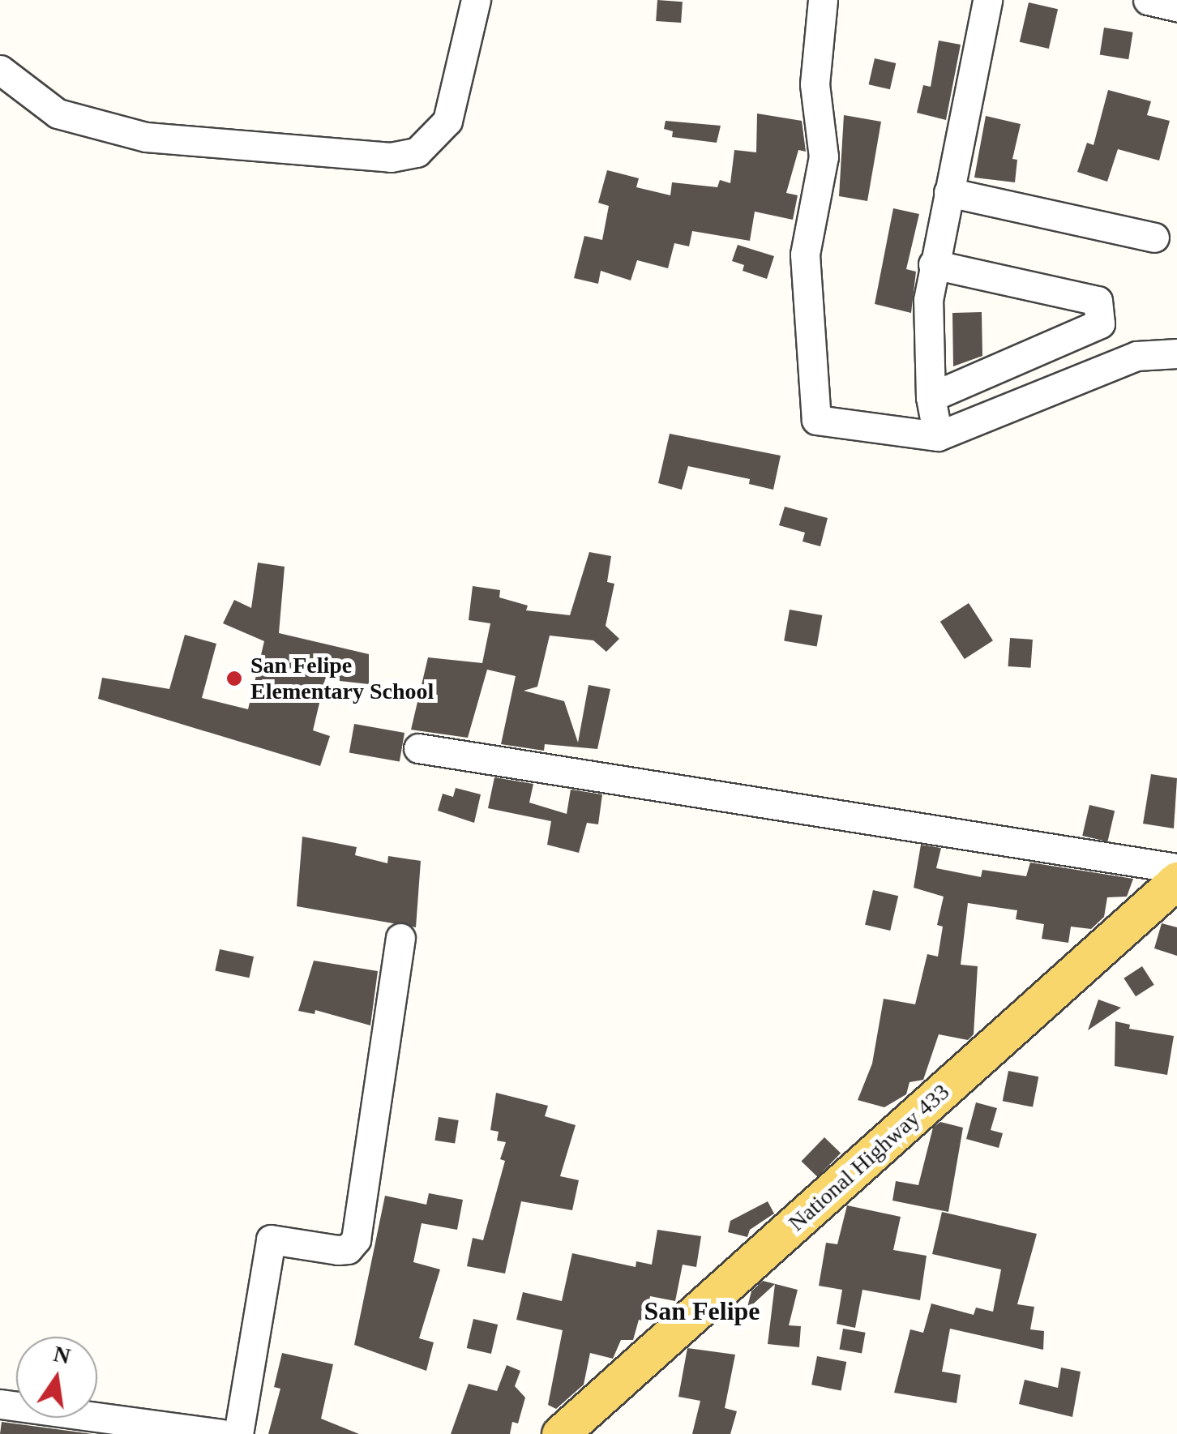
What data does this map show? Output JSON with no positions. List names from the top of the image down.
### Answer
{
  "streets": {
    "main road": ["National Highway 433"]
  },
  "districts": ["San Felipe"],
  "places": ["San Felipe Elementary School"],
  "north": "top"
}
